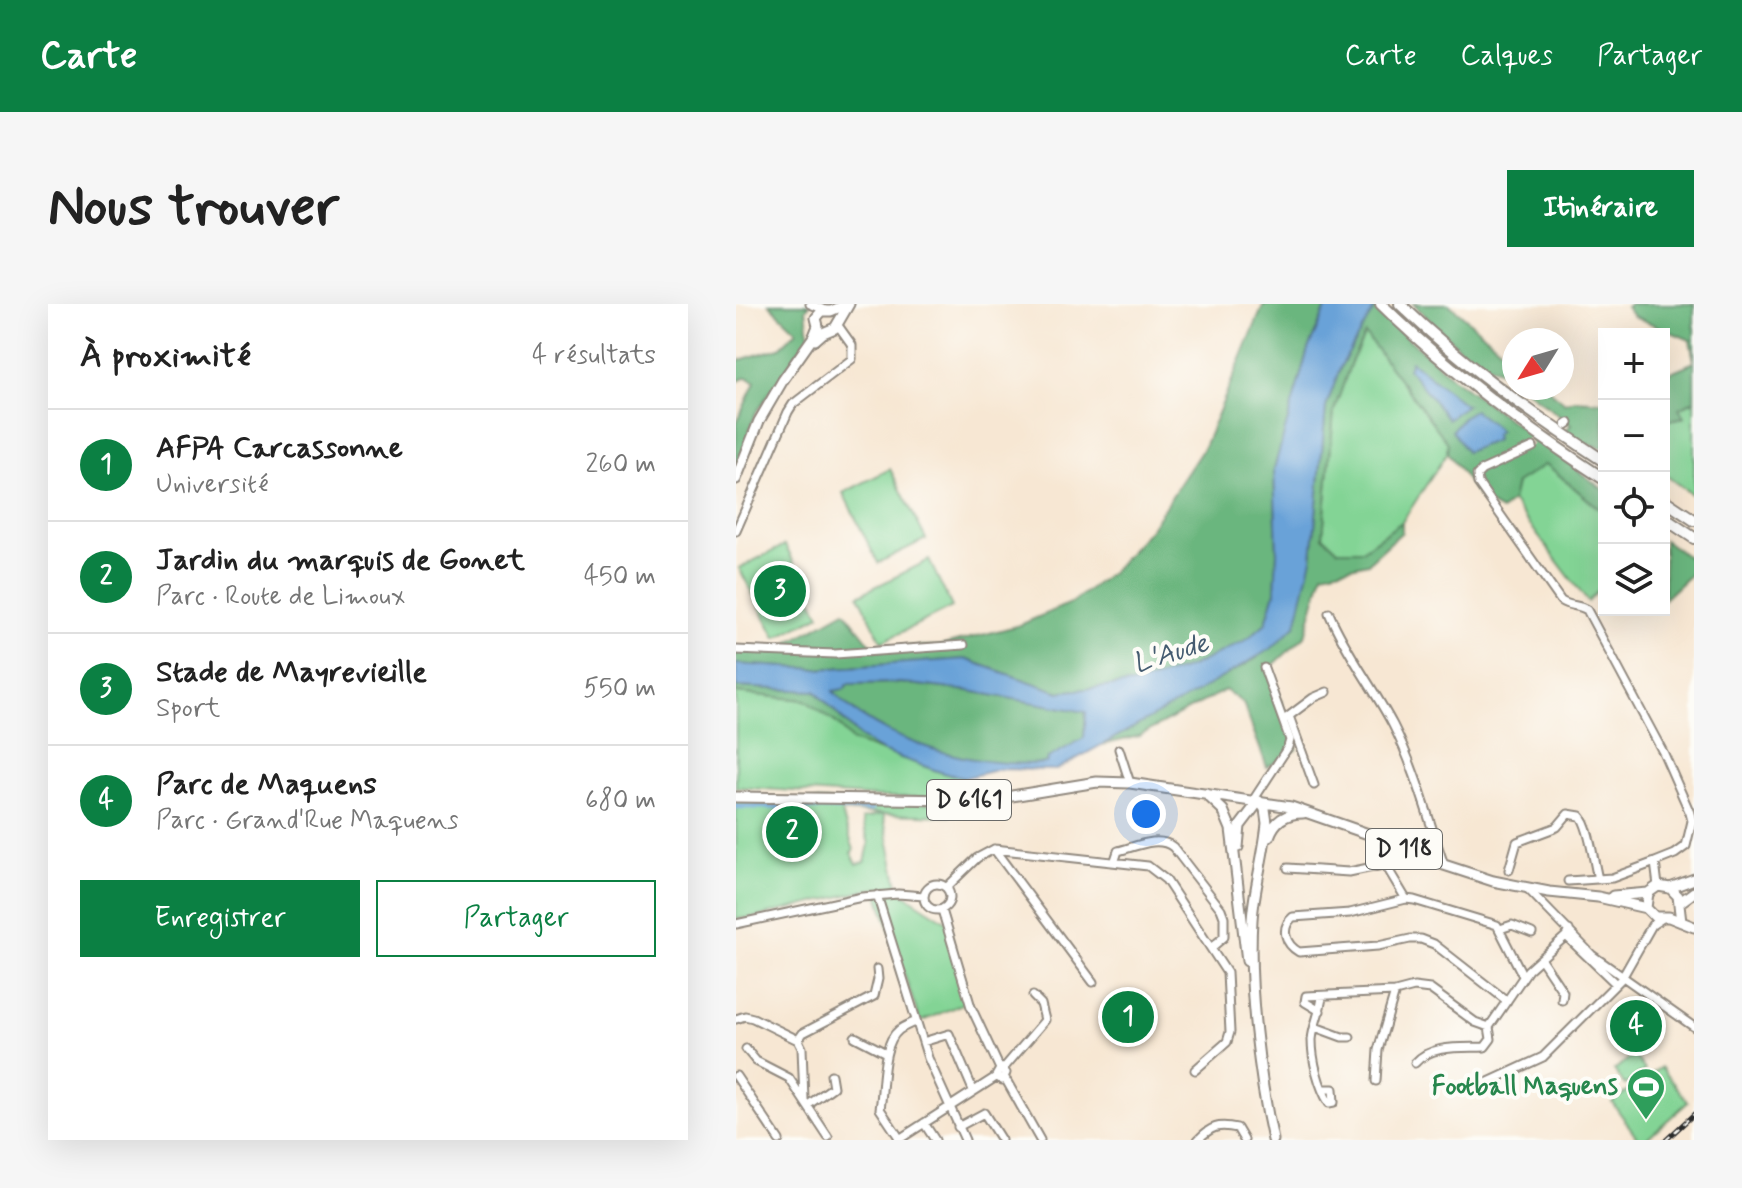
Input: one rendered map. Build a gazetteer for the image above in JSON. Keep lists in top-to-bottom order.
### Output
{
  "streets": {
    "main road": ["D 6161", "D 118"]
  },
  "crossings": [
    ["D 6161", "D 118"]
  ],
  "water": ["L'Aude"],
  "places": {
    "sports": ["Football Maquens"]
  },
  "north": "bottom left",
  "page": {
    "header": "Carte",
    "nav": ["Carte", "Calques", "Partager"],
    "buttons": [
      "Itinéraire",
      ["Enregistrer", "Partager"]
    ],
    "title": "Nous trouver",
    "heading": ["À proximité", "4 résultats"],
    "map_buttons": ["+", "−"],
    "list": [
      {
        "mark": "1",
        "name": "AFPA Carcassonne",
        "note": "Université",
        "value": "260 m"
      },
      {
        "mark": "2",
        "name": "Jardin du marquis de Gonet",
        "note": "Parc · Route de Limoux",
        "value": "450 m"
      },
      {
        "mark": "3",
        "name": "Stade de Mayrevieille",
        "note": "Sport",
        "value": "550 m"
      },
      {
        "mark": "4",
        "name": "Parc de Maquens",
        "note": "Parc · Grand'Rue Maquens",
        "value": "680 m"
      }
    ],
    "pins": [
      "3",
      "2",
      "1",
      "4"
    ]
  }
}
